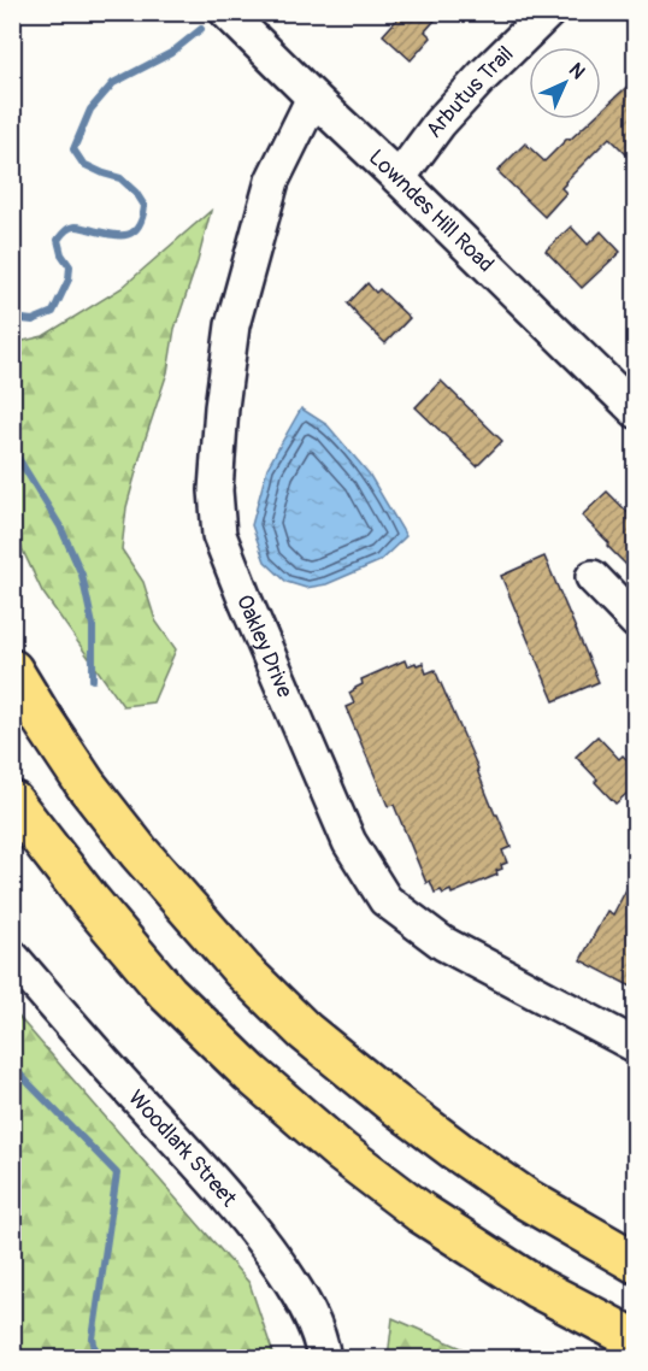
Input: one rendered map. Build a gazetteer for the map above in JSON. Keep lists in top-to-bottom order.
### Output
{
  "streets": {
    "street": [
      "Arbutus Trail",
      "Lowndes Hill Road",
      "Oakley Drive",
      "Woodlark Street"
    ]
  },
  "crossings": [
    ["Arbutus Trail", "Lowndes Hill Road"],
    ["Lowndes Hill Road", "Oakley Drive"]
  ],
  "north": "top right"
}
